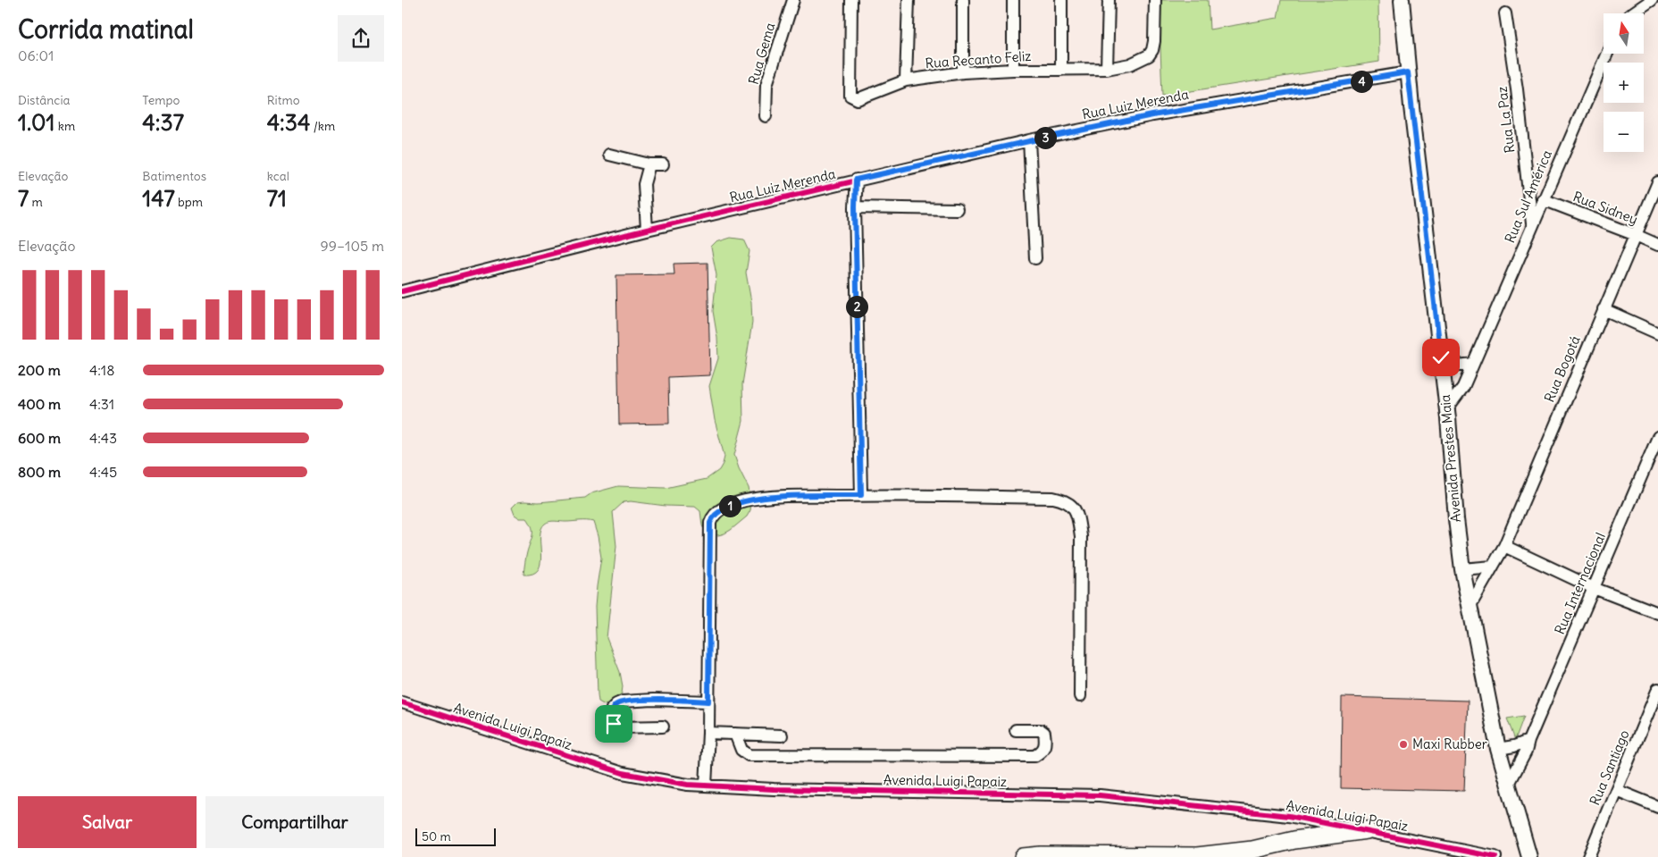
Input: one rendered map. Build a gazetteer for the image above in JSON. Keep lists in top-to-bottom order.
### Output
{
  "streets": {
    "main road": ["Avenida Prestes Maia"],
    "street": [
      "Rua Gema",
      "Rua Recanto Feliz",
      "Rua Luiz Merenda",
      "Rua La Paz",
      "Rua Sul América",
      "Rua Sidney",
      "Rua Bogotá",
      "Rua Internacional",
      "Avenida Luigi Papaiz",
      "Rua Santiago"
    ]
  },
  "crossings": [
    ["Rua Luiz Merenda", "Avenida Prestes Maia"],
    ["Rua La Paz", "Rua Sul América"],
    ["Rua Sul América", "Rua Sidney"],
    ["Rua Sul América", "Avenida Prestes Maia"],
    ["Rua Sidney", "Rua Bogotá"],
    ["Rua Bogotá", "Avenida Prestes Maia"],
    ["Avenida Prestes Maia", "Rua Internacional"]
  ],
  "places": ["Maxi Rubber"],
  "scale_bar": "50 m",
  "north": "top",
  "page": {
    "heading": ["Corrida matinal", "06:01"],
    "map_buttons": ["+", "−"],
    "pins": [
      "4",
      "3",
      "2",
      "1"
    ],
    "stats": [
      ["Distância", "1.01 km"],
      ["Tempo", "4:37"],
      ["Ritmo", "4:34 /km"],
      ["Elevação", "7 m"],
      ["Batimentos", "147 bpm"],
      ["kcal", "71"]
    ],
    "chart": ["Elevação", "99–105 m"],
    "list": [
      {
        "name": "200 m",
        "note": "4:18"
      },
      {
        "name": "400 m",
        "note": "4:31"
      },
      {
        "name": "600 m",
        "note": "4:43"
      },
      {
        "name": "800 m",
        "note": "4:45"
      }
    ],
    "buttons": ["Salvar", "Compartilhar"],
    "scale": "50 m"
  }
}
